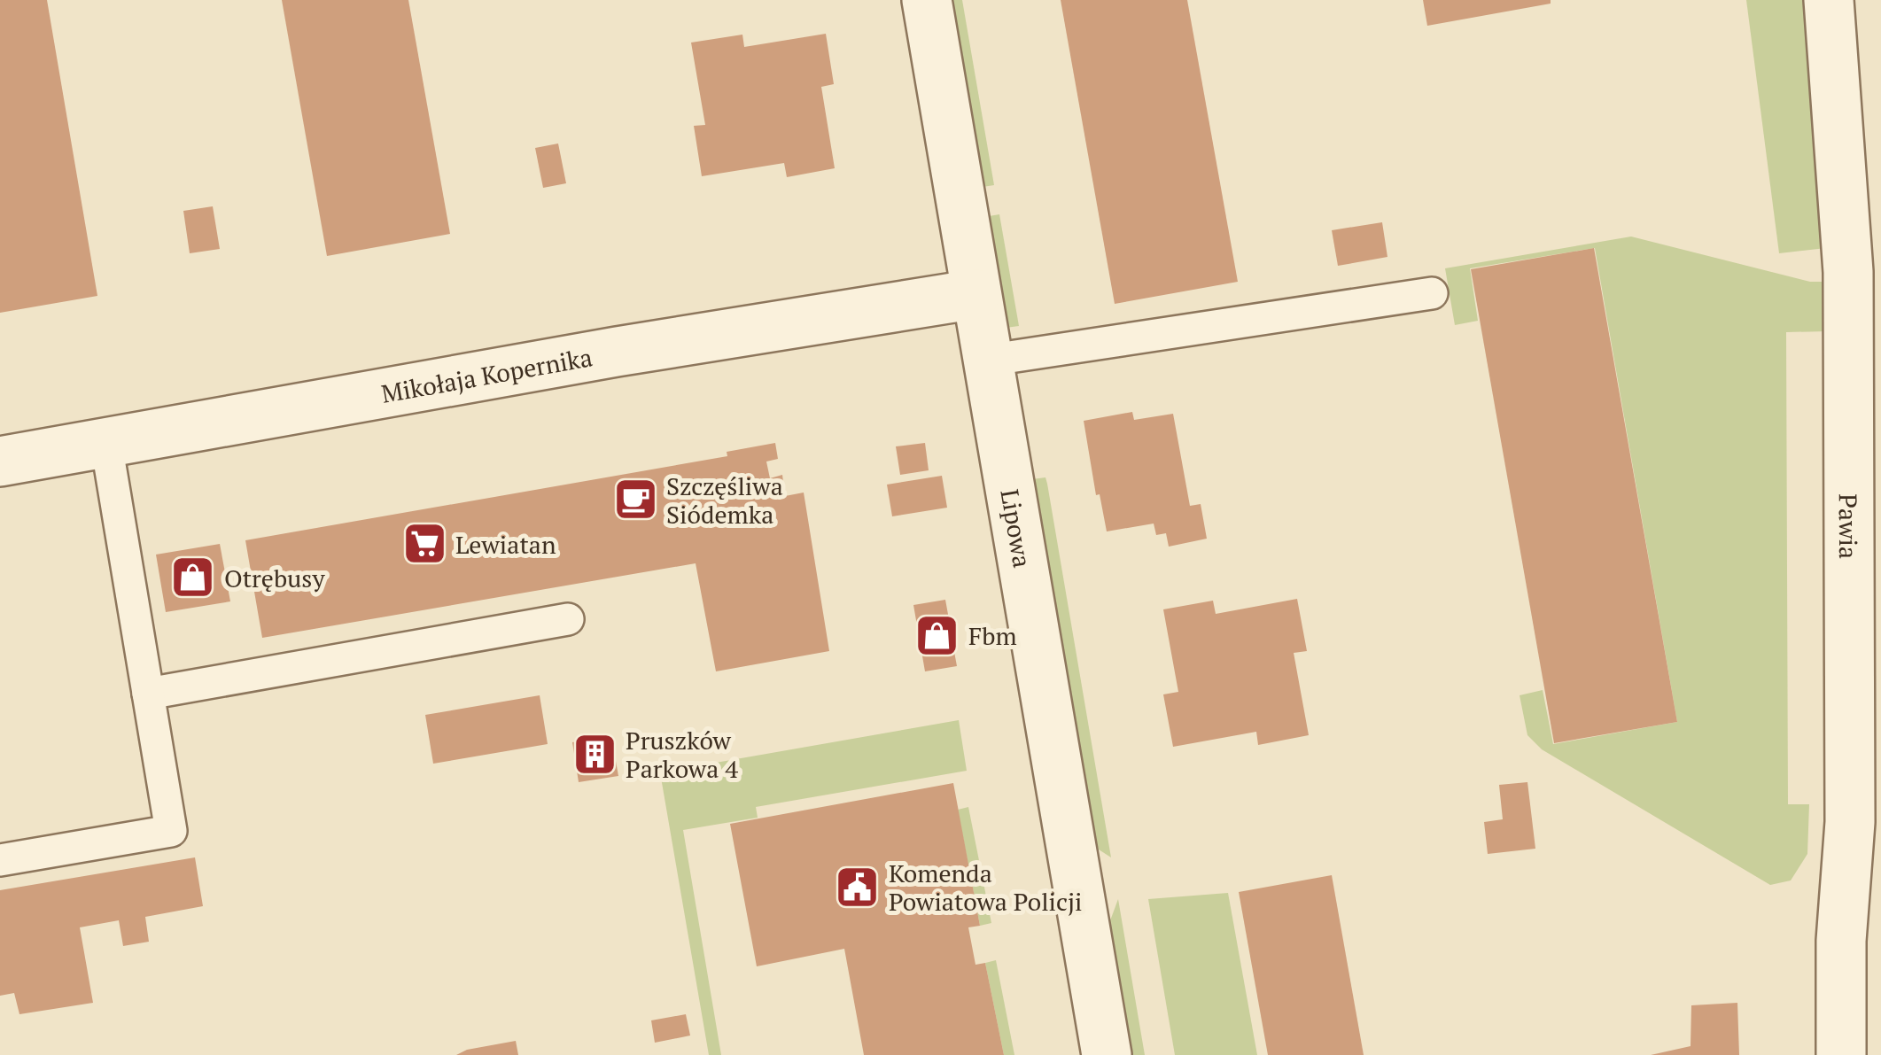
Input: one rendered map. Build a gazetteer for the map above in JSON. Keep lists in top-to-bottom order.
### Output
{
  "streets": {
    "street": ["Mikołaja Kopernika", "Pawia", "Lipowa"]
  },
  "crossings": [
    ["Mikołaja Kopernika", "Lipowa"]
  ],
  "places": {
    "cafe": ["Szczęśliwa Siódemka"],
    "supermarket": ["Lewiatan"],
    "shop": ["Otrębusy", "Fbm"],
    "building": ["Pruszków Parkowa 4"],
    "public building": ["Komenda Powiatowa Policji"]
  }
}
